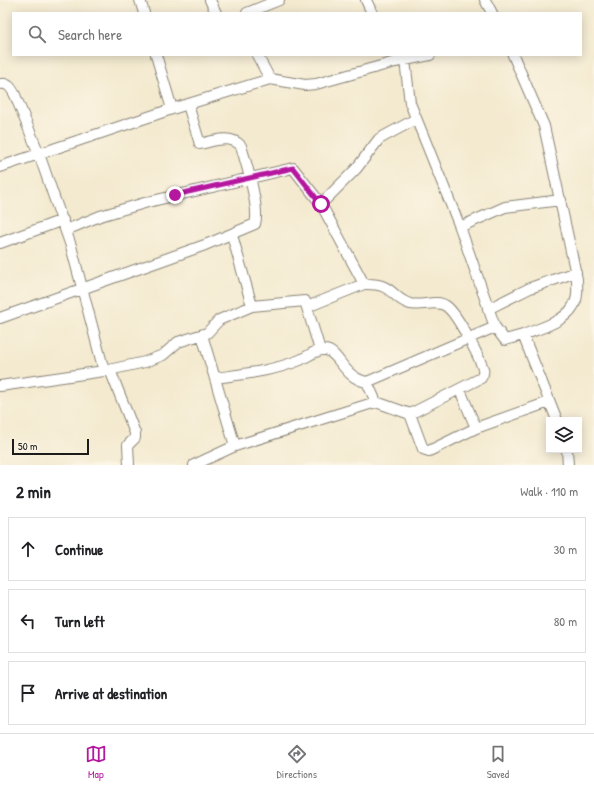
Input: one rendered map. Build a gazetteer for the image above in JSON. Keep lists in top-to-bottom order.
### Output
{
  "scale_bar": "50 m",
  "page": {
    "search": "Search here",
    "scale": "50 m",
    "heading": ["2 min", "Walk · 110 m"],
    "list": [
      ["Continue", "30 m"],
      ["Turn left", "80 m"],
      "Arrive at destination"
    ],
    "nav": ["Map", "Directions", "Saved"]
  }
}
